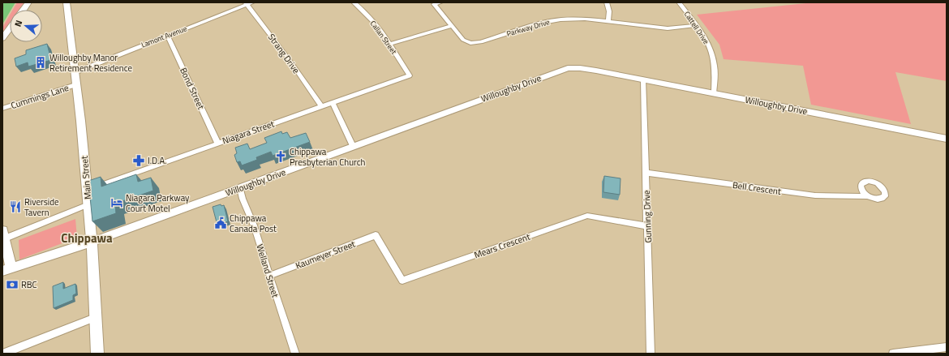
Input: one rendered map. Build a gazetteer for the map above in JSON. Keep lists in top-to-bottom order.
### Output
{
  "streets": {
    "street": [
      "Parkway Drive",
      "Cattell Drive",
      "Lamont Avenue",
      "Callan Street",
      "Strang Drive",
      "Bond Street",
      "Willoughby Drive",
      "Cummings Lane",
      "Niagara Street",
      "Main Street",
      "Bell Crescent",
      "Gunning Drive",
      "Mears Crescent",
      "Kaumeyer Street",
      "Welland Street"
    ]
  },
  "crossings": [
    ["Parkway Drive", "Cattell Drive"],
    ["Cattell Drive", "Willoughby Drive"],
    ["Lamont Avenue", "Strang Drive"],
    ["Lamont Avenue", "Bond Street"],
    ["Lamont Avenue", "Main Street"],
    ["Callan Street", "Niagara Street"],
    ["Strang Drive", "Niagara Street"],
    ["Bond Street", "Niagara Street"],
    ["Willoughby Drive", "Main Street"],
    ["Willoughby Drive", "Gunning Drive"],
    ["Willoughby Drive", "Welland Street"],
    ["Cummings Lane", "Main Street"],
    ["Niagara Street", "Main Street"],
    ["Bell Crescent", "Gunning Drive"],
    ["Gunning Drive", "Mears Crescent"],
    ["Mears Crescent", "Kaumeyer Street"],
    ["Kaumeyer Street", "Welland Street"]
  ],
  "districts": ["Chippawa"],
  "places": {
    "building": ["Willoughby Manor Retirement Residence"],
    "church": ["Chippawa Presbyterian Church"],
    "pharmacy": ["I.D.A."],
    "hotel": ["Niagara Parkway Court Motel"],
    "restaurant": ["Riverside Tavern"],
    "public building": ["Chippawa Canada Post"],
    "bank": ["RBC"]
  },
  "north": "left"
}
